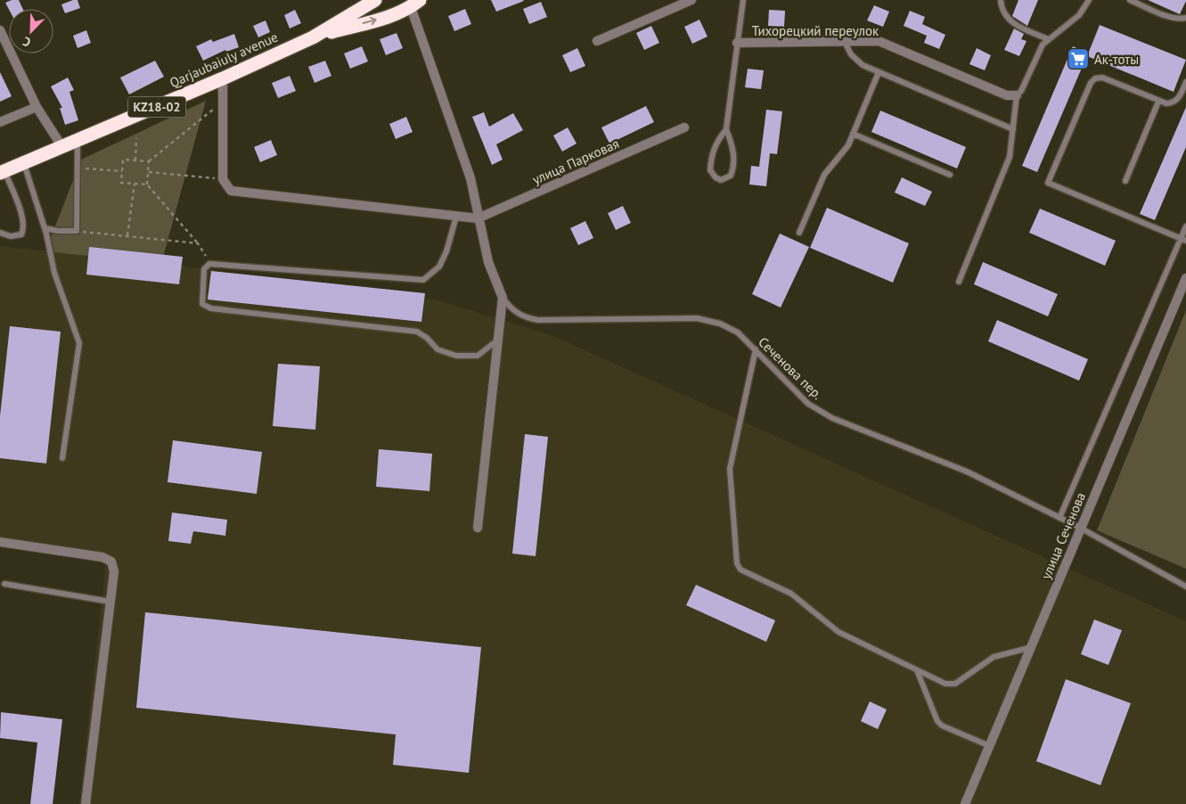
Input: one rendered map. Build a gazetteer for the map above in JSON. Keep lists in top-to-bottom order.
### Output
{
  "streets": {
    "highway": ["Qarjaubaiuly avenue", "KZ18-02"],
    "street": ["Тихорецкий переулок", "улица Парковая", "улица Сеченова"],
    "lane": ["Сеченова пер."]
  },
  "crossings": [
    ["Сеченова пер.", "улица Сеченова"]
  ],
  "places": {
    "supermarket": ["Ак-тоты"]
  },
  "north": "bottom left"
}
